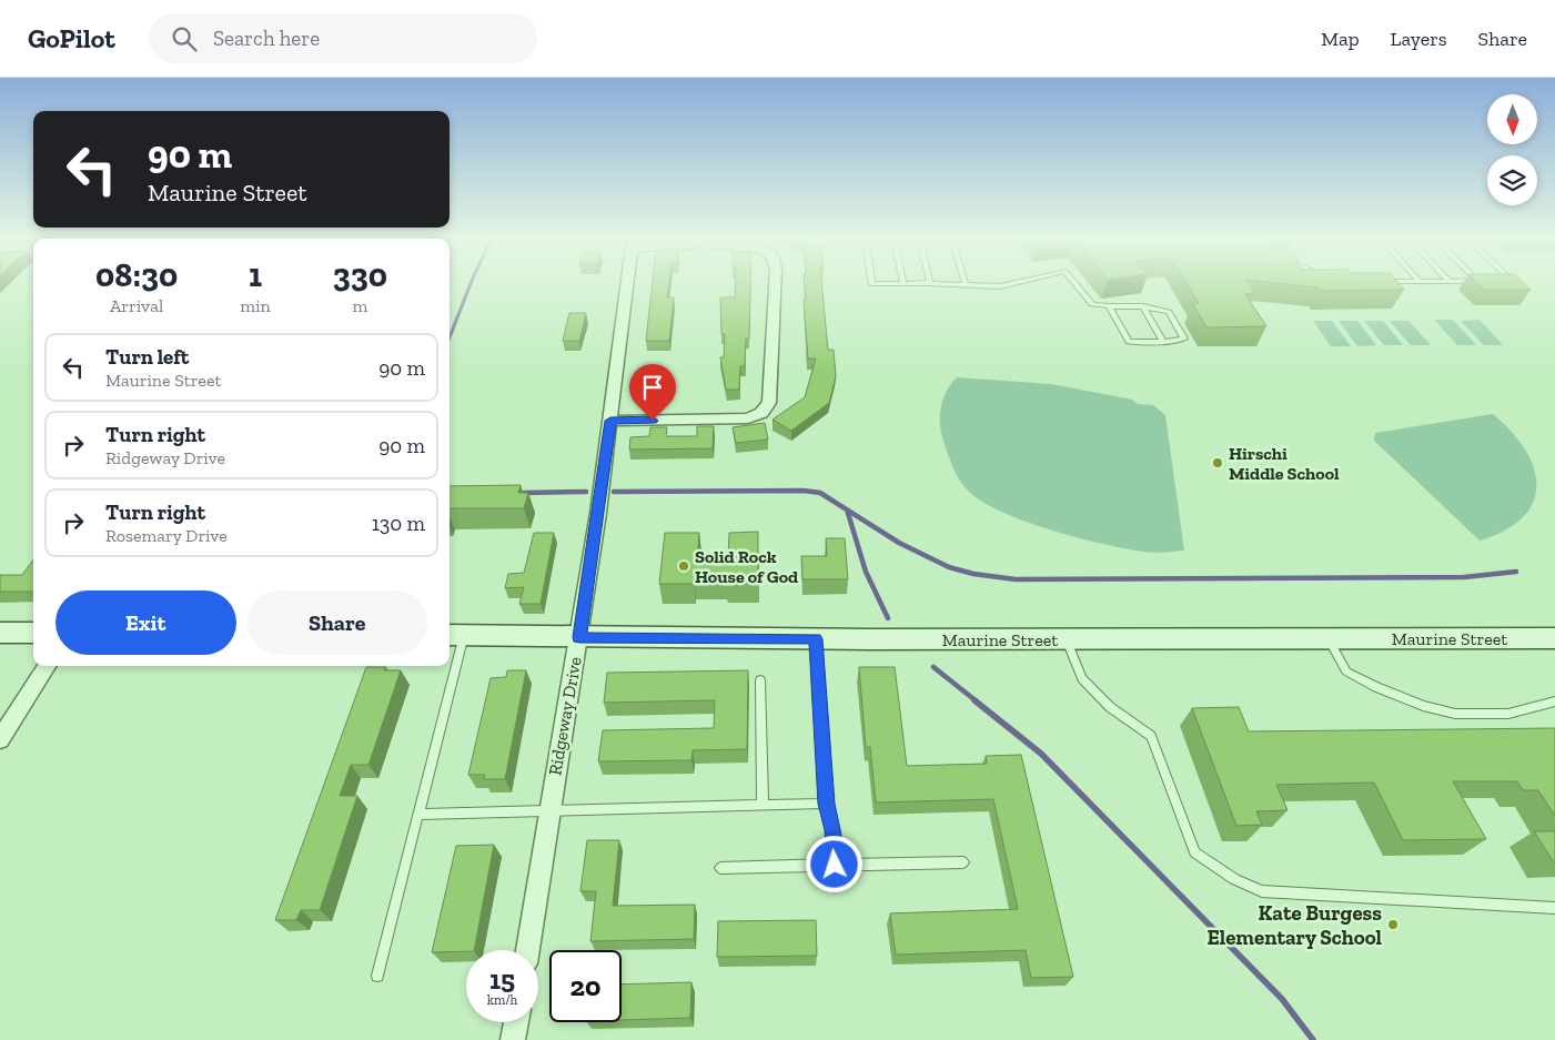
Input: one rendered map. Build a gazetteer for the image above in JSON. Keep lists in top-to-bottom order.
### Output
{
  "streets": {
    "street": ["Maurine Street", "Ridgeway Drive"]
  },
  "crossings": [
    ["Maurine Street", "Ridgeway Drive"]
  ],
  "places": ["Hirschi Middle School", "Solid Rock House of God", "Kate Burgess Elementary School"],
  "north": "bottom",
  "page": {
    "header": "GoPilot",
    "search": "Search here",
    "nav": ["Map", "Layers", "Share"],
    "turn": ["90 m", "Maurine Street"],
    "eta": [
      "08:30",
      "Arrival",
      "1",
      "min",
      "330",
      "m"
    ],
    "list": [
      {
        "name": "Turn left",
        "note": "Maurine Street",
        "value": "90 m"
      },
      {
        "name": "Turn right",
        "note": "Ridgeway Drive",
        "value": "90 m"
      },
      {
        "name": "Turn right",
        "note": "Rosemary Drive",
        "value": "130 m"
      }
    ],
    "buttons": ["Exit", "Share"],
    "speed": "15 km/h",
    "limit": "20"
  }
}
